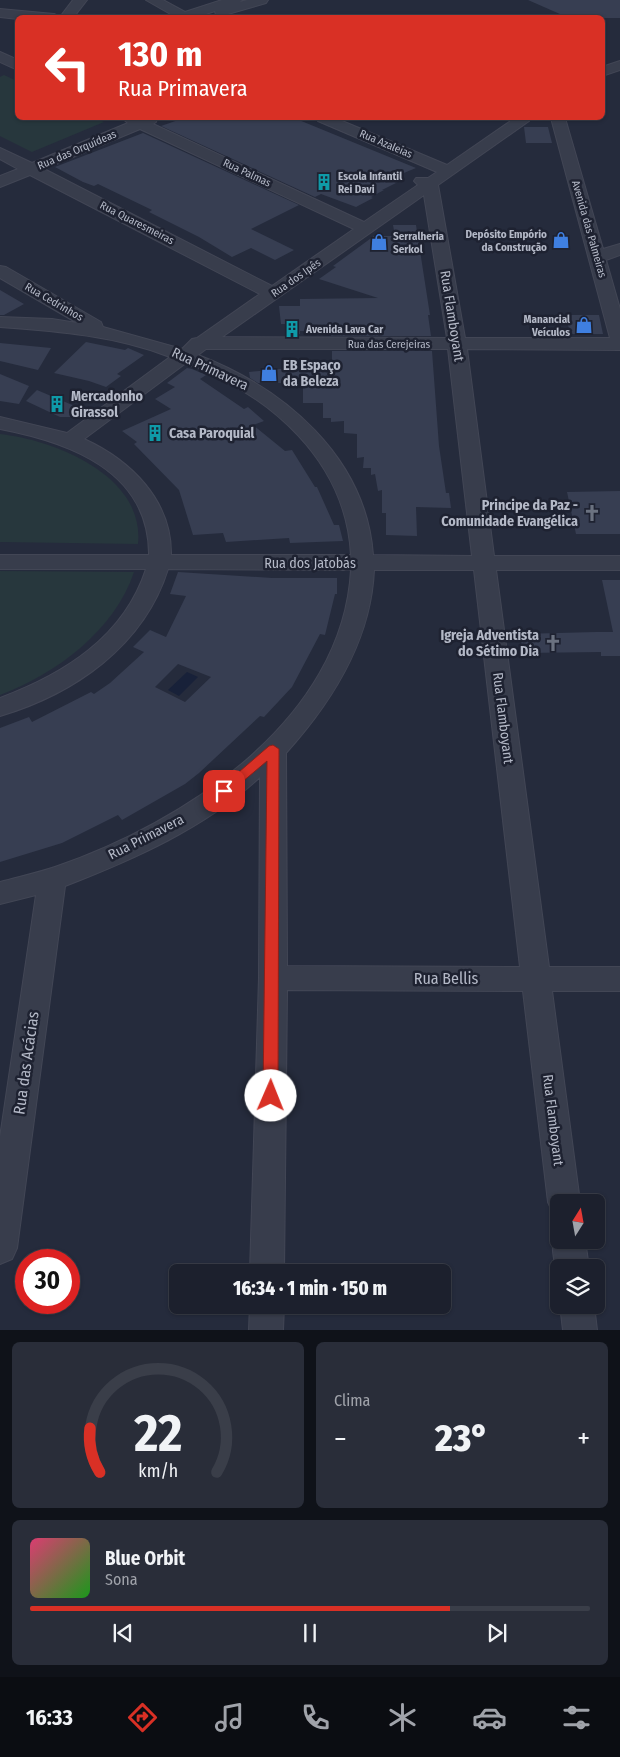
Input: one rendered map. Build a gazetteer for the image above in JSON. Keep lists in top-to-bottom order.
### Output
{
  "streets": {
    "street": [
      "Rua Azaleias",
      "Rua das Orquídeas",
      "Rua Palmas",
      "Rua Quaresmeiras",
      "Avenida das Palmeiras",
      "Rua dos Ipês",
      "Rua Cedrinhos",
      "Rua Flamboyant",
      "Rua das Cerejeiras",
      "Rua Primavera",
      "Rua dos Jatobás",
      "Rua Bellis",
      "Rua das Acácias"
    ]
  },
  "crossings": [
    ["Rua Azaleias", "Rua dos Ipês"],
    ["Rua Azaleias", "Rua Flamboyant"],
    ["Rua das Orquídeas", "Rua Quaresmeiras"],
    ["Rua Palmas", "Rua dos Ipês"],
    ["Rua Quaresmeiras", "Rua dos Ipês"],
    ["Avenida das Palmeiras", "Rua das Cerejeiras"],
    ["Rua dos Ipês", "Rua Flamboyant"],
    ["Rua dos Ipês", "Rua das Cerejeiras"],
    ["Rua dos Ipês", "Rua Primavera"],
    ["Rua Cedrinhos", "Rua Primavera"],
    ["Rua Flamboyant", "Rua das Cerejeiras"],
    ["Rua Flamboyant", "Rua dos Jatobás"],
    ["Rua Flamboyant", "Rua Bellis"],
    ["Rua das Cerejeiras", "Rua Primavera"],
    ["Rua Primavera", "Rua dos Jatobás"],
    ["Rua Primavera", "Rua das Acácias"]
  ],
  "places": {
    "building": [
      "Escola Infantil Rei Davi",
      "Avenida Lava Car",
      "Mercadonho Girassol",
      "Casa Paroquial"
    ],
    "shop": [
      "Depósito Empório da Construção",
      "Serralheria Serkol",
      "Manancial Veículos",
      "EB Espaço da Beleza"
    ],
    "church": ["Principe da Paz - Comunidade Evangélica", "Igreja Adventista do Sétimo Dia"]
  },
  "north": "top",
  "page": {
    "turn": ["130 m", "Rua Primavera"],
    "limit": "30",
    "trip": "16:34 · 1 min · 150 m",
    "tile": "Clima",
    "heat": ["−", "23°", "+"],
    "song": ["Blue Orbit", "Sona"],
    "tabs": "16:33",
    "gauge": ["22", "km/h"]
  }
}
